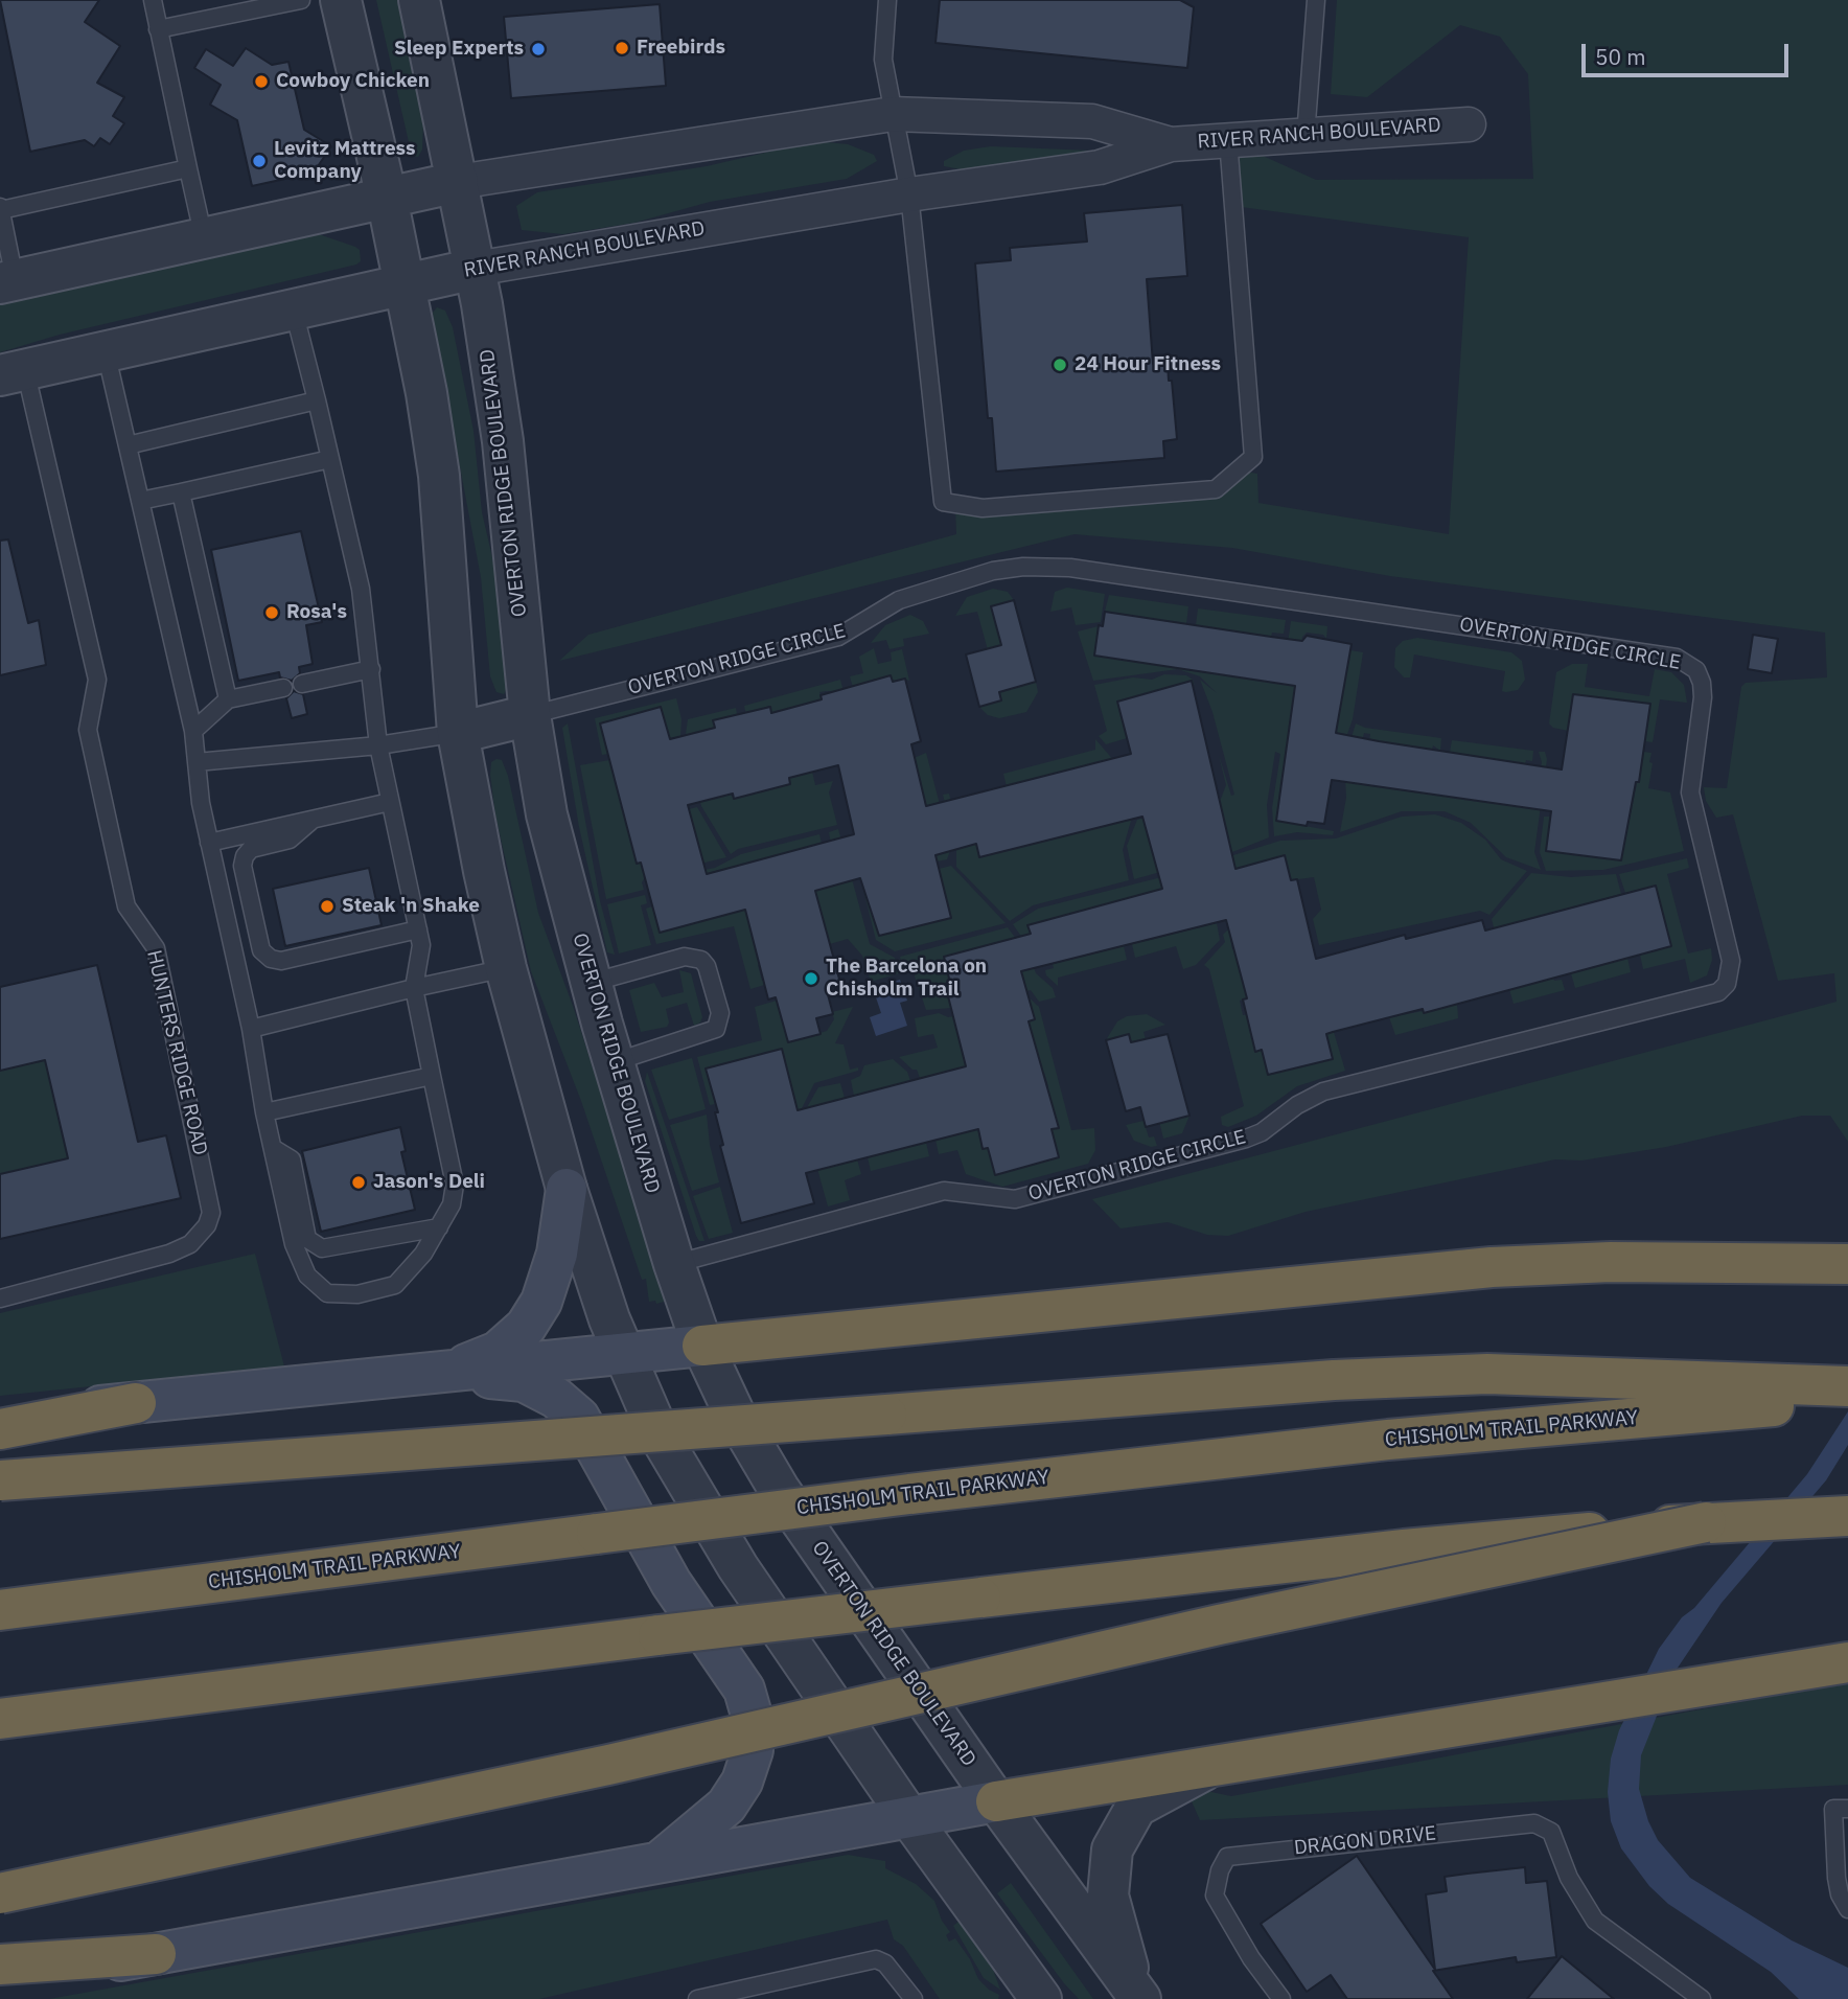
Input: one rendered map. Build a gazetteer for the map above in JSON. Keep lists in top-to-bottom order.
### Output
{
  "streets": {
    "highway": ["CHISHOLM TRAIL PARKWAY"],
    "street": ["RIVER RANCH BOULEVARD", "OVERTON RIDGE BOULEVARD"],
    "lane": ["OVERTON RIDGE CIRCLE", "HUNTERS RIDGE ROAD", "DRAGON DRIVE"]
  },
  "crossings": [
    ["RIVER RANCH BOULEVARD", "OVERTON RIDGE BOULEVARD"],
    ["RIVER RANCH BOULEVARD", "HUNTERS RIDGE ROAD"],
    ["OVERTON RIDGE BOULEVARD", "OVERTON RIDGE CIRCLE"]
  ],
  "places": [
    "Freebirds",
    "Sleep Experts",
    "Cowboy Chicken",
    "Levitz Mattress Company",
    "24 Hour Fitness",
    "Rosa's",
    "Steak 'n Shake",
    "The Barcelona on Chisholm Trail",
    "Jason's Deli"
  ],
  "scale_bar": "50 m"
}
